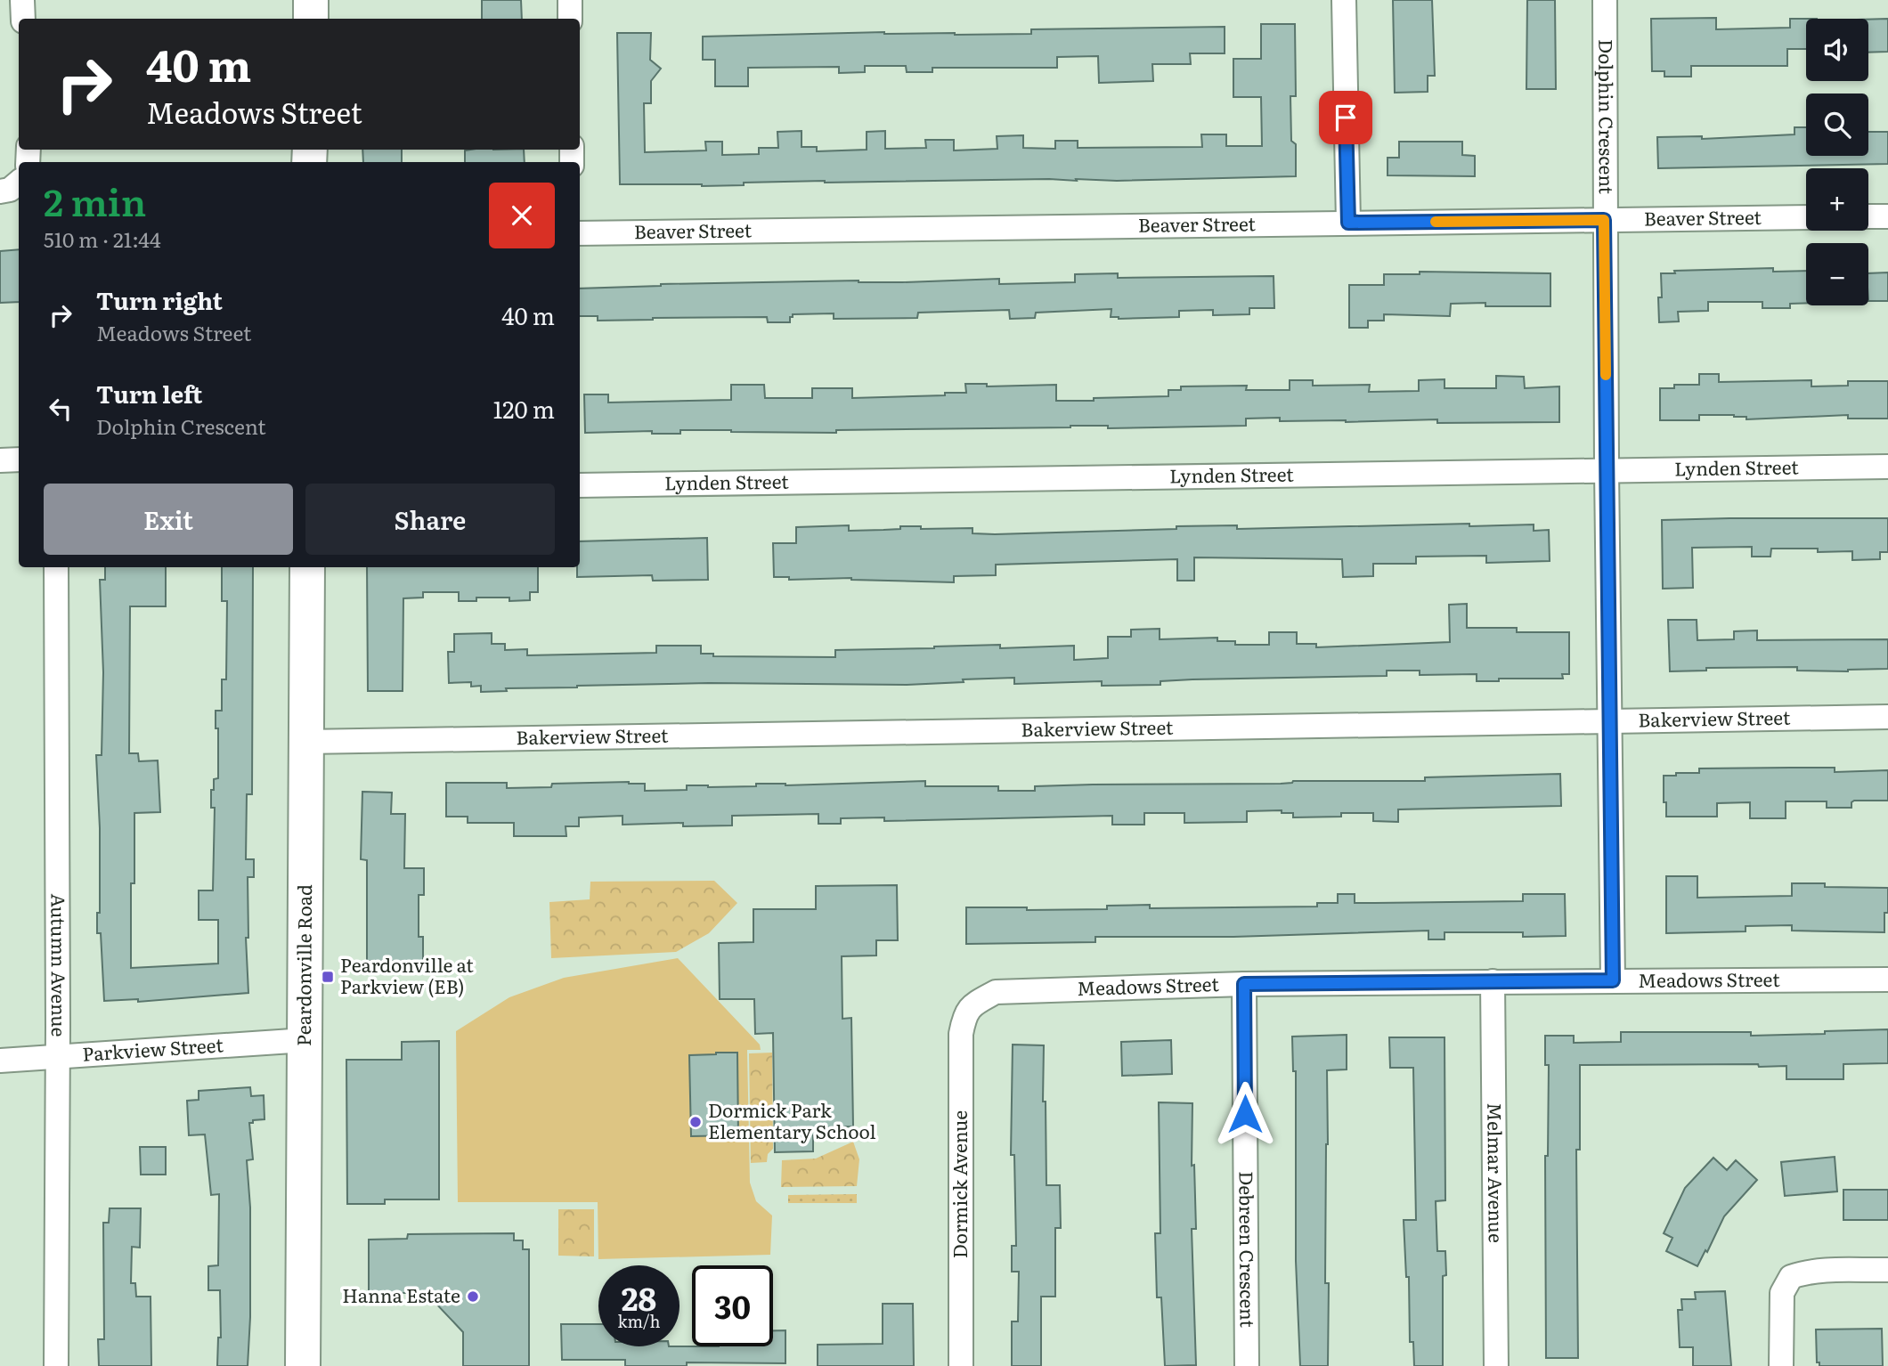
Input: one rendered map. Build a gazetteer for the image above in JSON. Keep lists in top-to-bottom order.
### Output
{
  "streets": {
    "main road": ["Peardonville Road"],
    "street": [
      "Dolphin Crescent",
      "Beaver Street",
      "Lynden Street",
      "Bakerview Street",
      "Autumn Avenue",
      "Meadows Street",
      "Parkview Street",
      "Melmar Avenue",
      "Dormick Avenue",
      "Debreen Crescent"
    ]
  },
  "crossings": [
    ["Dolphin Crescent", "Beaver Street"],
    ["Dolphin Crescent", "Lynden Street"],
    ["Dolphin Crescent", "Bakerview Street"],
    ["Dolphin Crescent", "Meadows Street"],
    ["Bakerview Street", "Peardonville Road"],
    ["Autumn Avenue", "Parkview Street"],
    ["Peardonville Road", "Parkview Street"],
    ["Meadows Street", "Melmar Avenue"],
    ["Meadows Street", "Dormick Avenue"],
    ["Meadows Street", "Debreen Crescent"]
  ],
  "places": {
    "transit": ["Peardonville at Parkview (EB)"],
    "other": ["Dormick Park Elementary School", "Hanna Estate"]
  },
  "page": {
    "map_buttons": ["+", "−"],
    "turn": ["40 m", "Meadows Street"],
    "heading": ["2 min", "510 m · 21:44"],
    "list": [
      {
        "name": "Turn right",
        "note": "Meadows Street",
        "value": "40 m"
      },
      {
        "name": "Turn left",
        "note": "Dolphin Crescent",
        "value": "120 m"
      }
    ],
    "buttons": ["Exit", "Share"],
    "speed": "28 km/h",
    "limit": "30"
  }
}
